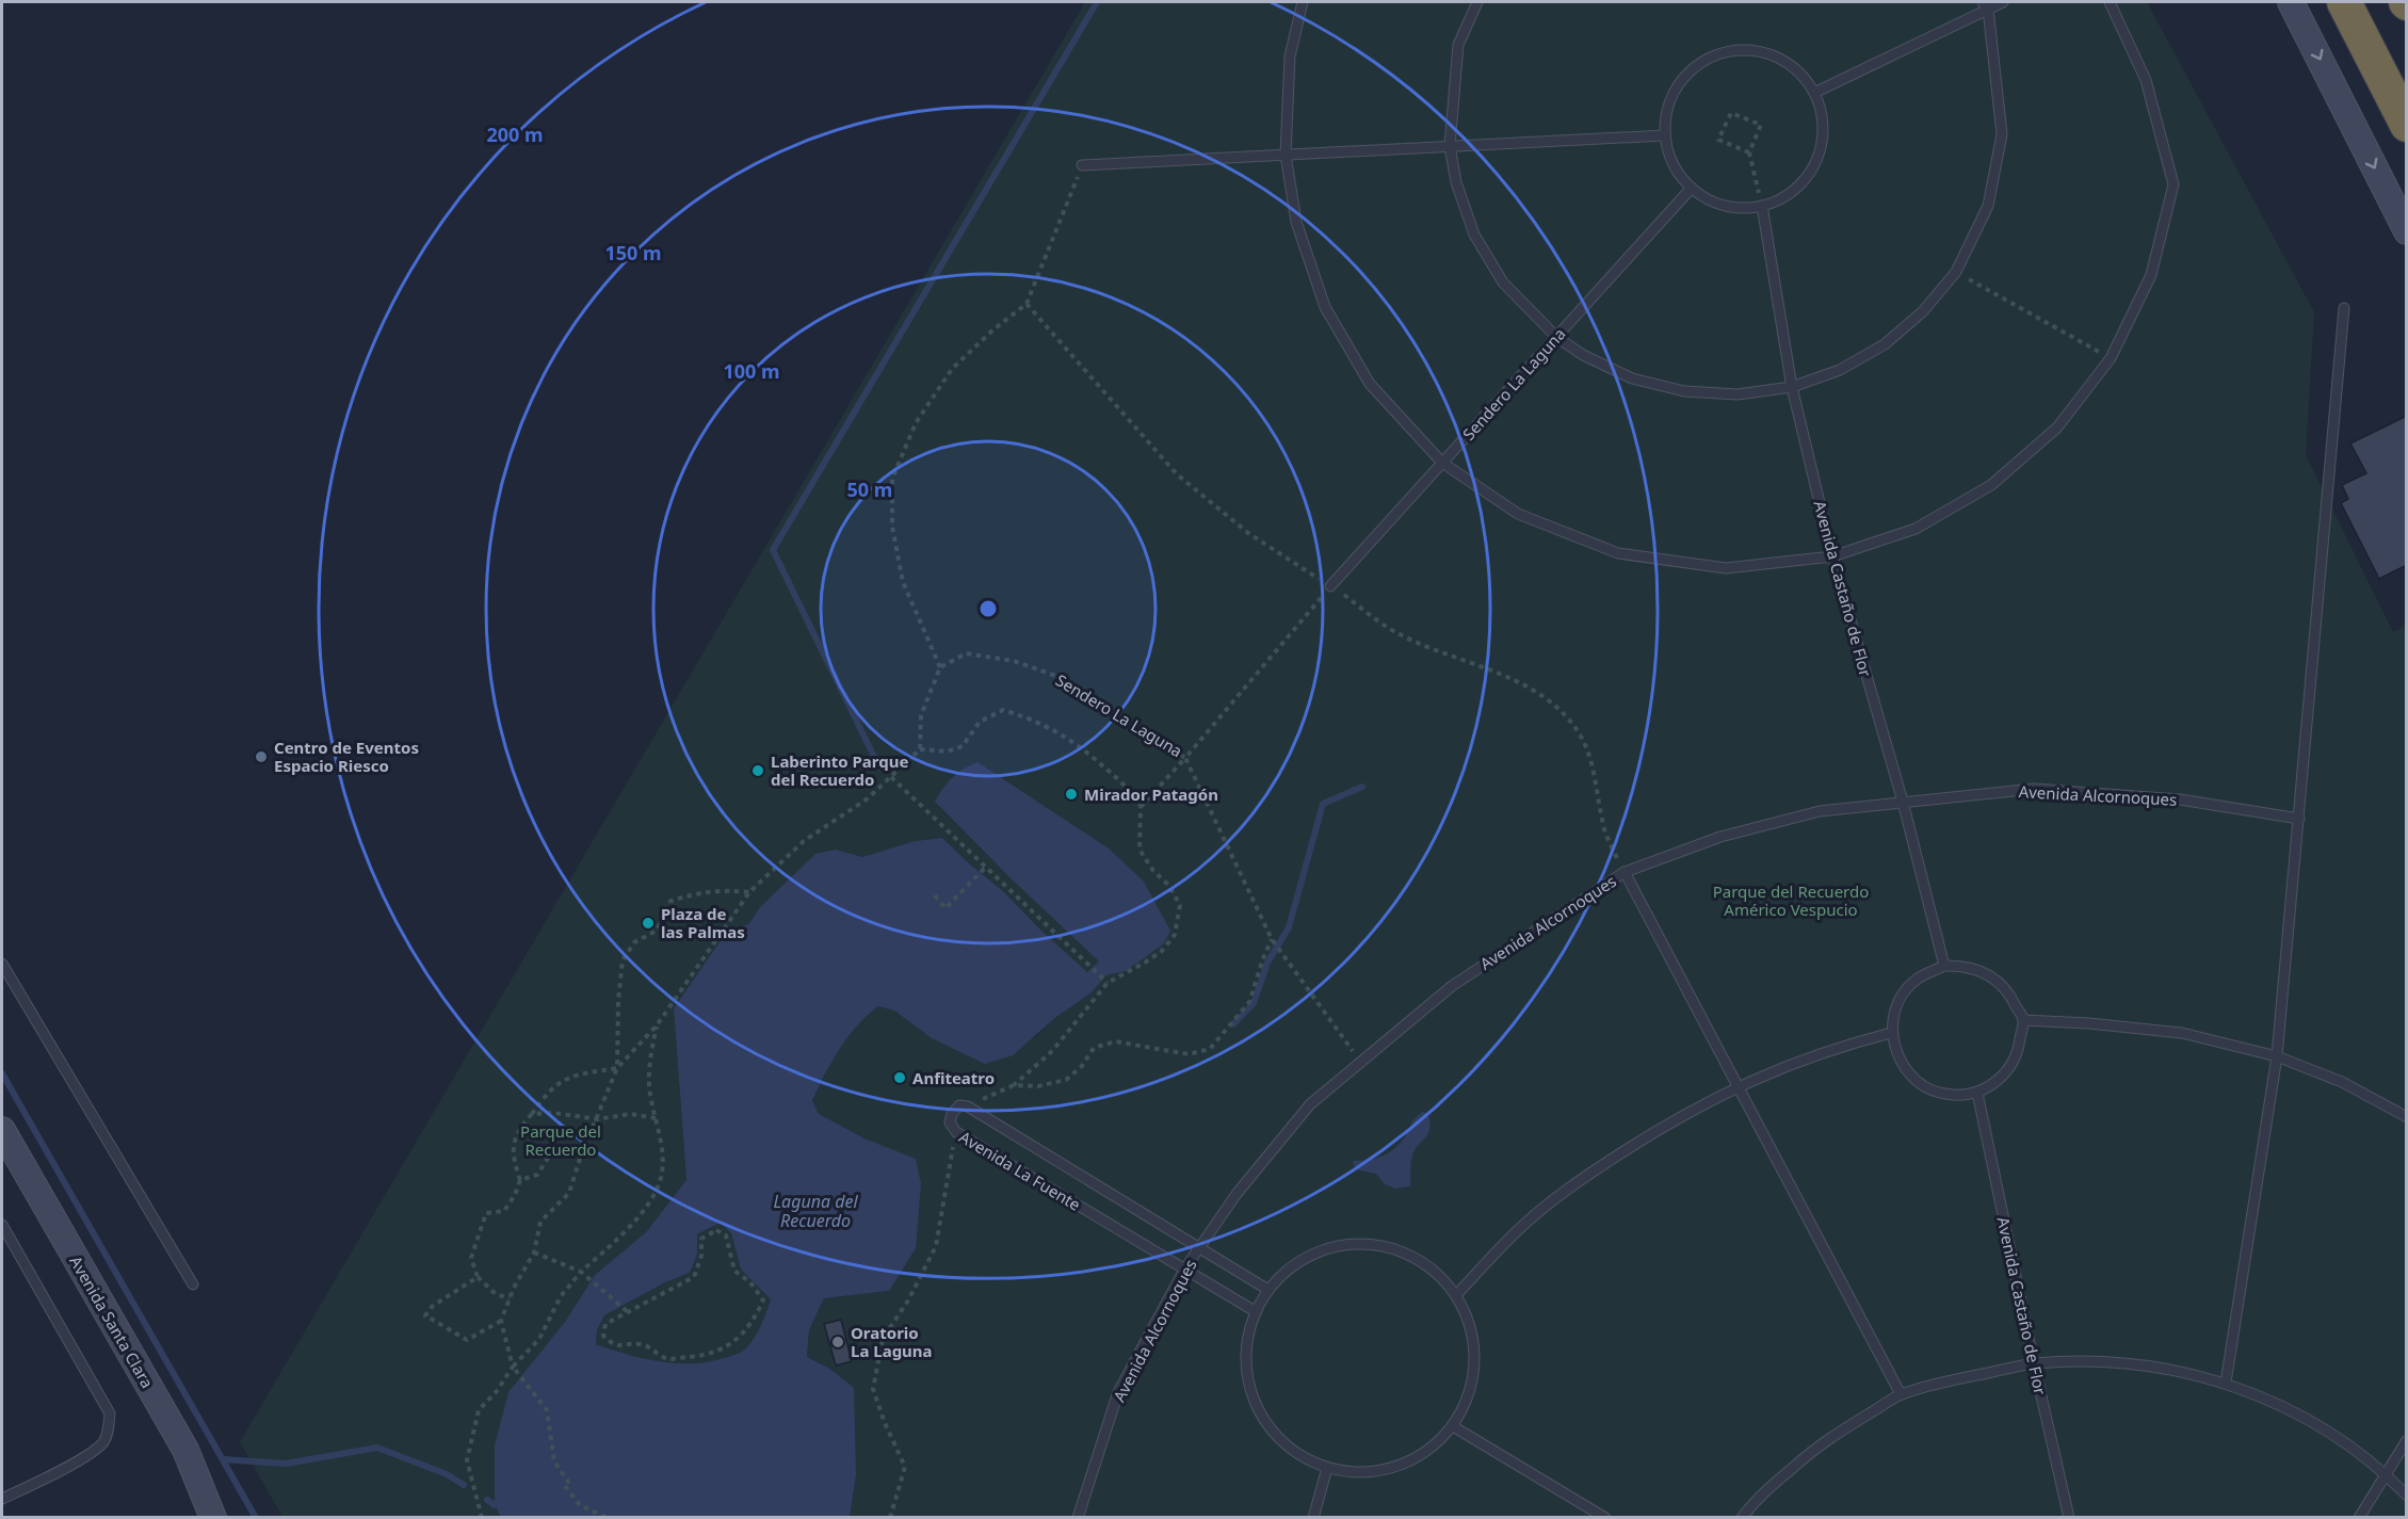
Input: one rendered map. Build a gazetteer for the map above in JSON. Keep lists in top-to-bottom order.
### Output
{
  "streets": {
    "street": ["Avenida Santa Clara"],
    "lane": [
      "Sendero La Laguna",
      "Avenida Castaño de Flor",
      "Avenida Alcornoques",
      "Avenida La Fuente"
    ]
  },
  "crossings": [
    ["Avenida Castaño de Flor", "Avenida Alcornoques"],
    ["Avenida Alcornoques", "Avenida La Fuente"]
  ],
  "water": ["Laguna del Recuerdo"],
  "parks": ["Parque del Recuerdo Américo Vespucio", "Parque del Recuerdo"],
  "places": [
    "Centro de Eventos Espacio Riesco",
    "Laberinto Parque del Recuerdo",
    "Mirador Patagón",
    "Plaza de las Palmas",
    "Anfiteatro",
    "Oratorio La Laguna"
  ],
  "rings": [
    "200 m",
    "150 m",
    "100 m",
    "50 m"
  ]
}
